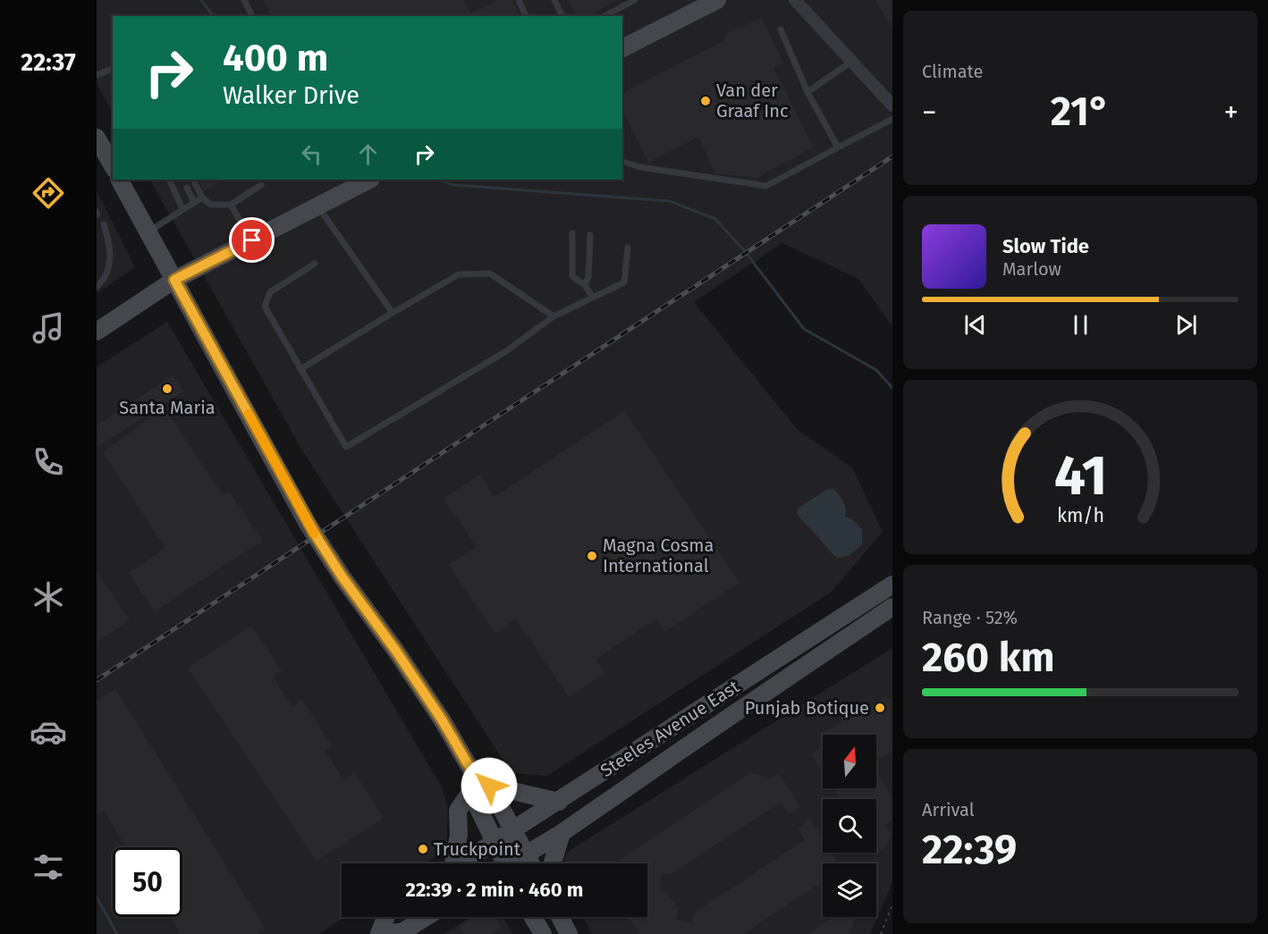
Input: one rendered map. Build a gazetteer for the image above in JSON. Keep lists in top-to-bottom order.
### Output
{
  "streets": {
    "main road": ["Steeles Avenue East"]
  },
  "places": [
    "Van der Graaf Inc",
    "Santa Maria",
    "Magna Cosma International",
    "Punjab Botique",
    "Truckpoint"
  ],
  "north": "top",
  "page": {
    "tabs": "22:37",
    "tile": [
      "Climate",
      ["Range · 52%", "260 km"],
      ["Arrival", "22:39"]
    ],
    "turn": ["400 m", "Walker Drive"],
    "heat": ["−", "21°", "+"],
    "song": ["Slow Tide", "Marlow"],
    "limit": "50",
    "trip": "22:39 · 2 min · 460 m",
    "gauge": ["41", "km/h"]
  }
}
